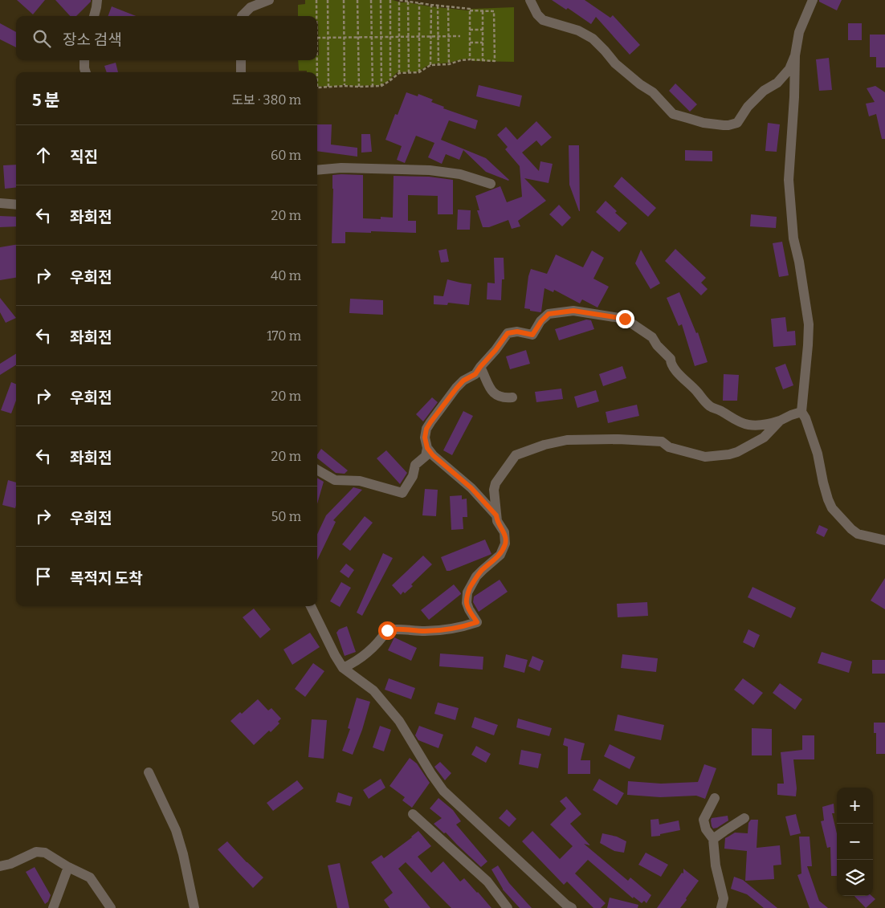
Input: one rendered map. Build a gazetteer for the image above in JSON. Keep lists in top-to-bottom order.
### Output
{
  "page": {
    "search": "장소 검색",
    "heading": ["5 분", "도보 · 380 m"],
    "list": [
      ["직진", "60 m"],
      ["좌회전", "20 m"],
      ["우회전", "40 m"],
      ["좌회전", "170 m"],
      ["우회전", "20 m"],
      ["좌회전", "20 m"],
      ["우회전", "50 m"],
      "목적지 도착"
    ],
    "map_buttons": ["+", "−"]
  }
}
